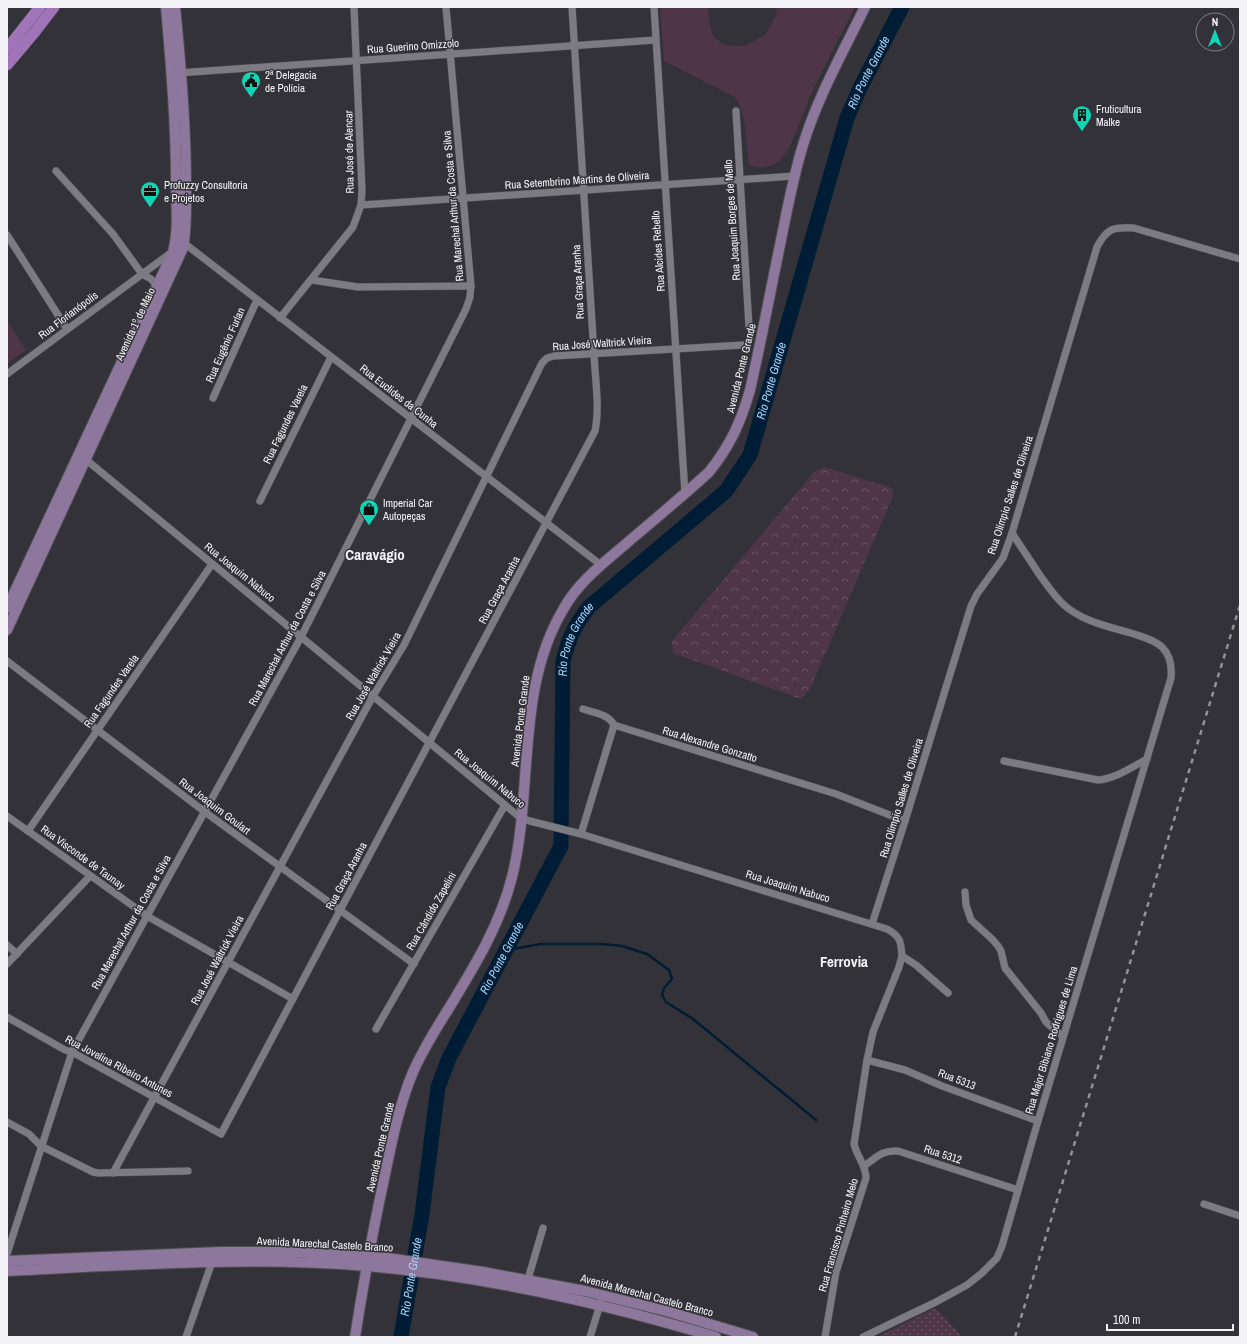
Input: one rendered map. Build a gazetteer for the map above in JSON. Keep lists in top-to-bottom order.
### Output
{
  "streets": {
    "street": [
      "Rua Guerino Omizzolo",
      "Rua José de Alencar",
      "Rua Setembrino Martins de Oliveira",
      "Rua Marechal Arthur da Costa e Silva",
      "Rua Joaquim Borges de Mello",
      "Rua Alcides Rebello",
      "Rua Graça Aranha",
      "Rua Florianópolis",
      "Avenida 1º de Maio",
      "Rua José Waltrick Vieira",
      "Rua Eugênio Furlan",
      "Avenida Ponte Grande",
      "Rua Euclides da Cunha",
      "Rua Fagundes Varela",
      "Rua Olímpio Salles de Oliveira",
      "Rua Joaquim Nabuco",
      "Rua Alexandre Gonzatto",
      "Rua Joaquim Goulart",
      "Rua Visconde de Taunay",
      "Rua Cândido Zapelini",
      "Rua Major Bibiano Rodrigues de Lima",
      "Rua Jovelina Ribeiro Antunes",
      "Rua 5313",
      "Rua 5312",
      "Rua Francisco Pinheiro Melo",
      "Avenida Marechal Castelo Branco"
    ]
  },
  "crossings": [
    ["Rua Guerino Omizzolo", "Rua José de Alencar"],
    ["Rua Guerino Omizzolo", "Rua Marechal Arthur da Costa e Silva"],
    ["Rua Guerino Omizzolo", "Rua Alcides Rebello"],
    ["Rua Guerino Omizzolo", "Rua Graça Aranha"],
    ["Rua Guerino Omizzolo", "Avenida 1º de Maio"],
    ["Rua José de Alencar", "Rua Setembrino Martins de Oliveira"],
    ["Rua José de Alencar", "Rua Euclides da Cunha"],
    ["Rua Setembrino Martins de Oliveira", "Rua Marechal Arthur da Costa e Silva"],
    ["Rua Setembrino Martins de Oliveira", "Rua Joaquim Borges de Mello"],
    ["Rua Setembrino Martins de Oliveira", "Rua Alcides Rebello"],
    ["Rua Setembrino Martins de Oliveira", "Rua Graça Aranha"],
    ["Rua Setembrino Martins de Oliveira", "Avenida Ponte Grande"],
    ["Rua Marechal Arthur da Costa e Silva", "Rua Euclides da Cunha"],
    ["Rua Marechal Arthur da Costa e Silva", "Rua Joaquim Nabuco"],
    ["Rua Marechal Arthur da Costa e Silva", "Rua Joaquim Goulart"],
    ["Rua Marechal Arthur da Costa e Silva", "Rua Visconde de Taunay"],
    ["Rua Marechal Arthur da Costa e Silva", "Rua Jovelina Ribeiro Antunes"],
    ["Rua Alcides Rebello", "Rua José Waltrick Vieira"],
    ["Rua Alcides Rebello", "Avenida Ponte Grande"],
    ["Rua Graça Aranha", "Rua José Waltrick Vieira"],
    ["Rua Graça Aranha", "Rua Euclides da Cunha"],
    ["Rua Graça Aranha", "Rua Joaquim Nabuco"],
    ["Rua Graça Aranha", "Rua Joaquim Goulart"],
    ["Rua Graça Aranha", "Rua Visconde de Taunay"],
    ["Rua Graça Aranha", "Rua Jovelina Ribeiro Antunes"],
    ["Rua Florianópolis", "Avenida 1º de Maio"],
    ["Avenida 1º de Maio", "Rua Euclides da Cunha"],
    ["Avenida 1º de Maio", "Rua Joaquim Nabuco"],
    ["Rua José Waltrick Vieira", "Rua Euclides da Cunha"],
    ["Rua José Waltrick Vieira", "Rua Joaquim Nabuco"],
    ["Rua José Waltrick Vieira", "Rua Joaquim Goulart"],
    ["Rua José Waltrick Vieira", "Rua Visconde de Taunay"],
    ["Rua José Waltrick Vieira", "Rua Jovelina Ribeiro Antunes"],
    ["Rua Eugênio Furlan", "Rua Euclides da Cunha"],
    ["Avenida Ponte Grande", "Rua Euclides da Cunha"],
    ["Avenida Ponte Grande", "Rua Joaquim Nabuco"],
    ["Avenida Ponte Grande", "Avenida Marechal Castelo Branco"],
    ["Rua Euclides da Cunha", "Rua Fagundes Varela"],
    ["Rua Fagundes Varela", "Rua Joaquim Nabuco"],
    ["Rua Fagundes Varela", "Rua Joaquim Goulart"],
    ["Rua Fagundes Varela", "Rua Visconde de Taunay"],
    ["Rua Olímpio Salles de Oliveira", "Rua Joaquim Nabuco"],
    ["Rua Olímpio Salles de Oliveira", "Rua Alexandre Gonzatto"],
    ["Rua Olímpio Salles de Oliveira", "Rua Major Bibiano Rodrigues de Lima"],
    ["Rua Joaquim Nabuco", "Rua Cândido Zapelini"],
    ["Rua Joaquim Nabuco", "Rua Francisco Pinheiro Melo"],
    ["Rua Joaquim Goulart", "Rua Cândido Zapelini"],
    ["Rua Major Bibiano Rodrigues de Lima", "Rua 5313"],
    ["Rua Major Bibiano Rodrigues de Lima", "Rua 5312"],
    ["Rua 5313", "Rua Francisco Pinheiro Melo"],
    ["Rua 5312", "Rua Francisco Pinheiro Melo"]
  ],
  "districts": ["Caravágio", "Ferrovia"],
  "water": ["Rio Ponte Grande"],
  "places": {
    "public building": ["2ª Delegacia de Polícia"],
    "building": ["Fruticultura Malke"],
    "office": ["Profuzzy Consultoria e Projetos"],
    "shop": ["Imperial Car Autopeças"]
  },
  "scale_bar": "100 m",
  "north": "top"
}
